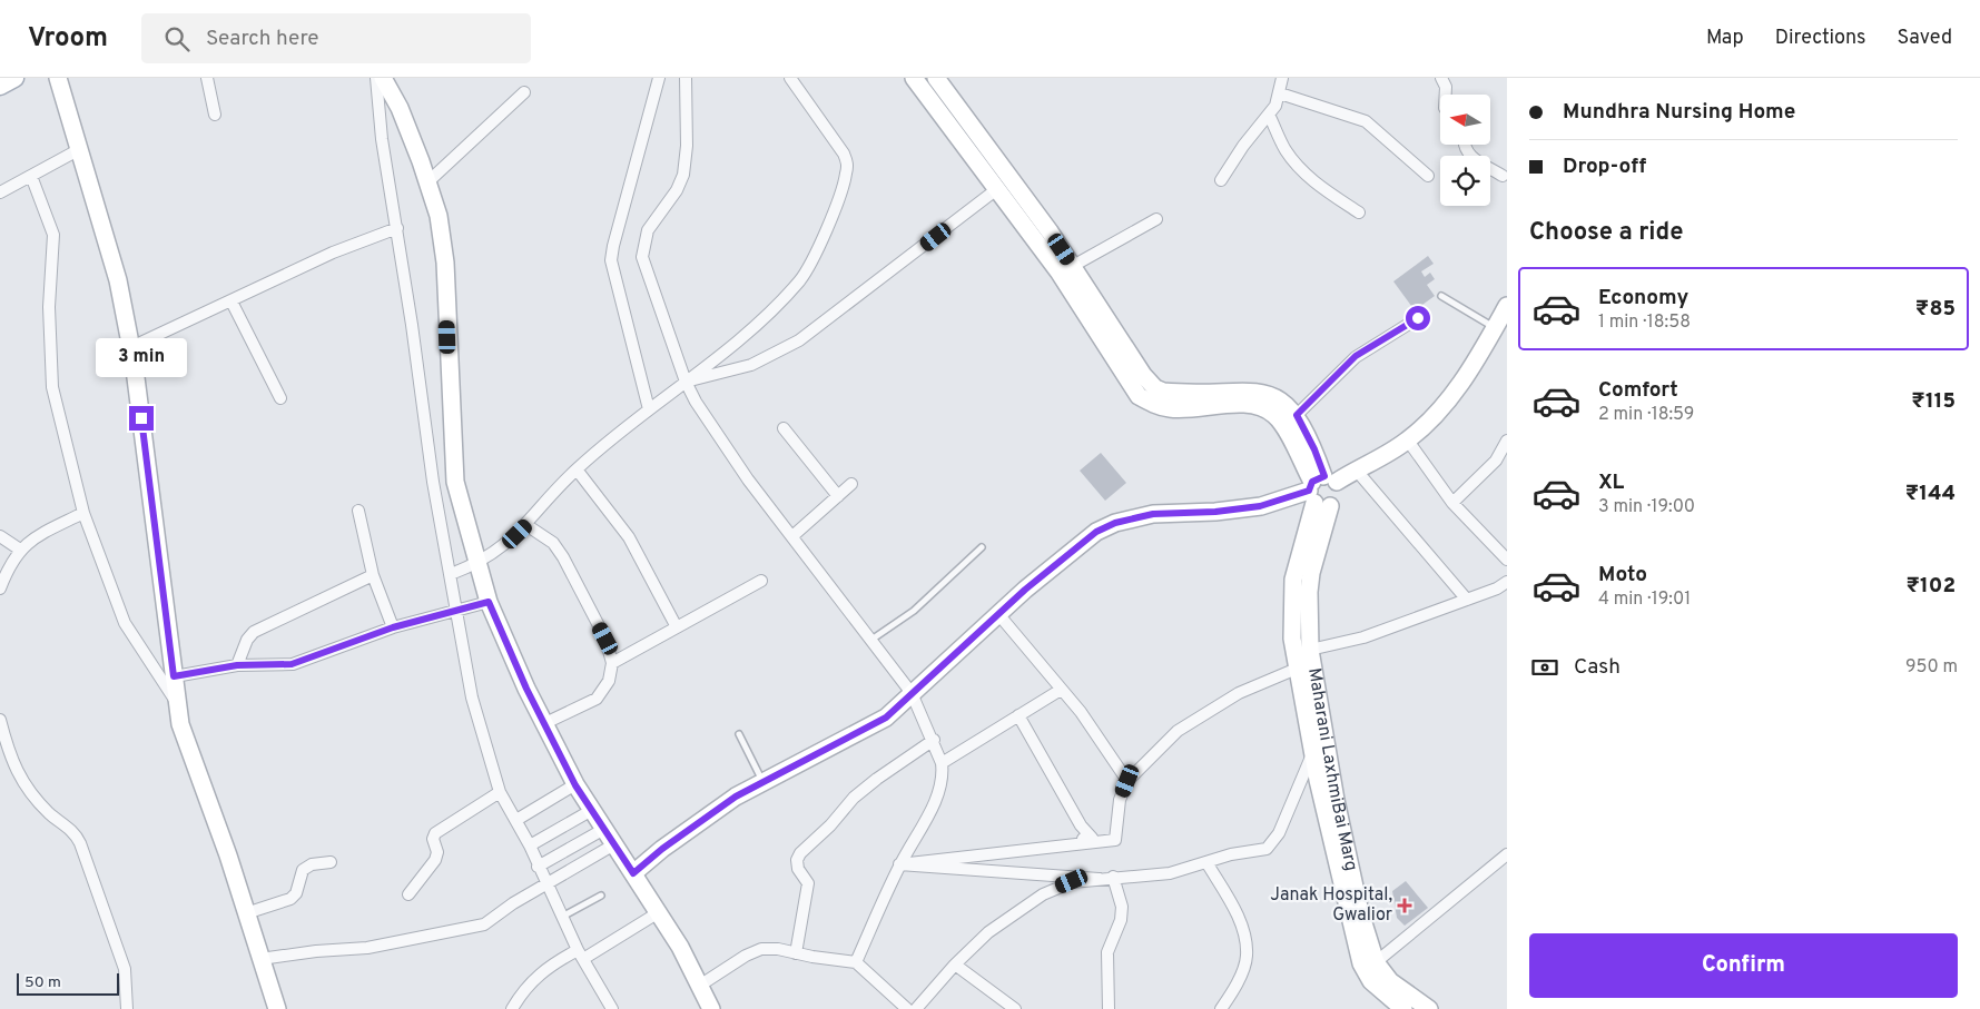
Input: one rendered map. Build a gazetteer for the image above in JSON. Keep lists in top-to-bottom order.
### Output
{
  "streets": {
    "street": ["Maharani LaxhmiBai Marg"]
  },
  "places": {
    "health": ["Janak Hospital, Gwalior"]
  },
  "scale_bar": "50 m",
  "north": "left",
  "page": {
    "header": "Vroom",
    "search": "Search here",
    "nav": ["Map", "Directions", "Saved"],
    "banner": ["Mundhra Nursing Home", "Drop-off"],
    "heading": "Choose a ride",
    "list": [
      {
        "name": "Economy",
        "note": "1 min · 18:58",
        "value": "₹85"
      },
      {
        "name": "Comfort",
        "note": "2 min · 18:59",
        "value": "₹115"
      },
      {
        "name": "XL",
        "note": "3 min · 19:00",
        "value": "₹144"
      },
      {
        "name": "Moto",
        "note": "4 min · 19:01",
        "value": "₹102"
      }
    ],
    "bubble": "3 min",
    "pay": ["Cash", "950 m"],
    "buttons": "Confirm",
    "scale": "50 m"
  }
}
